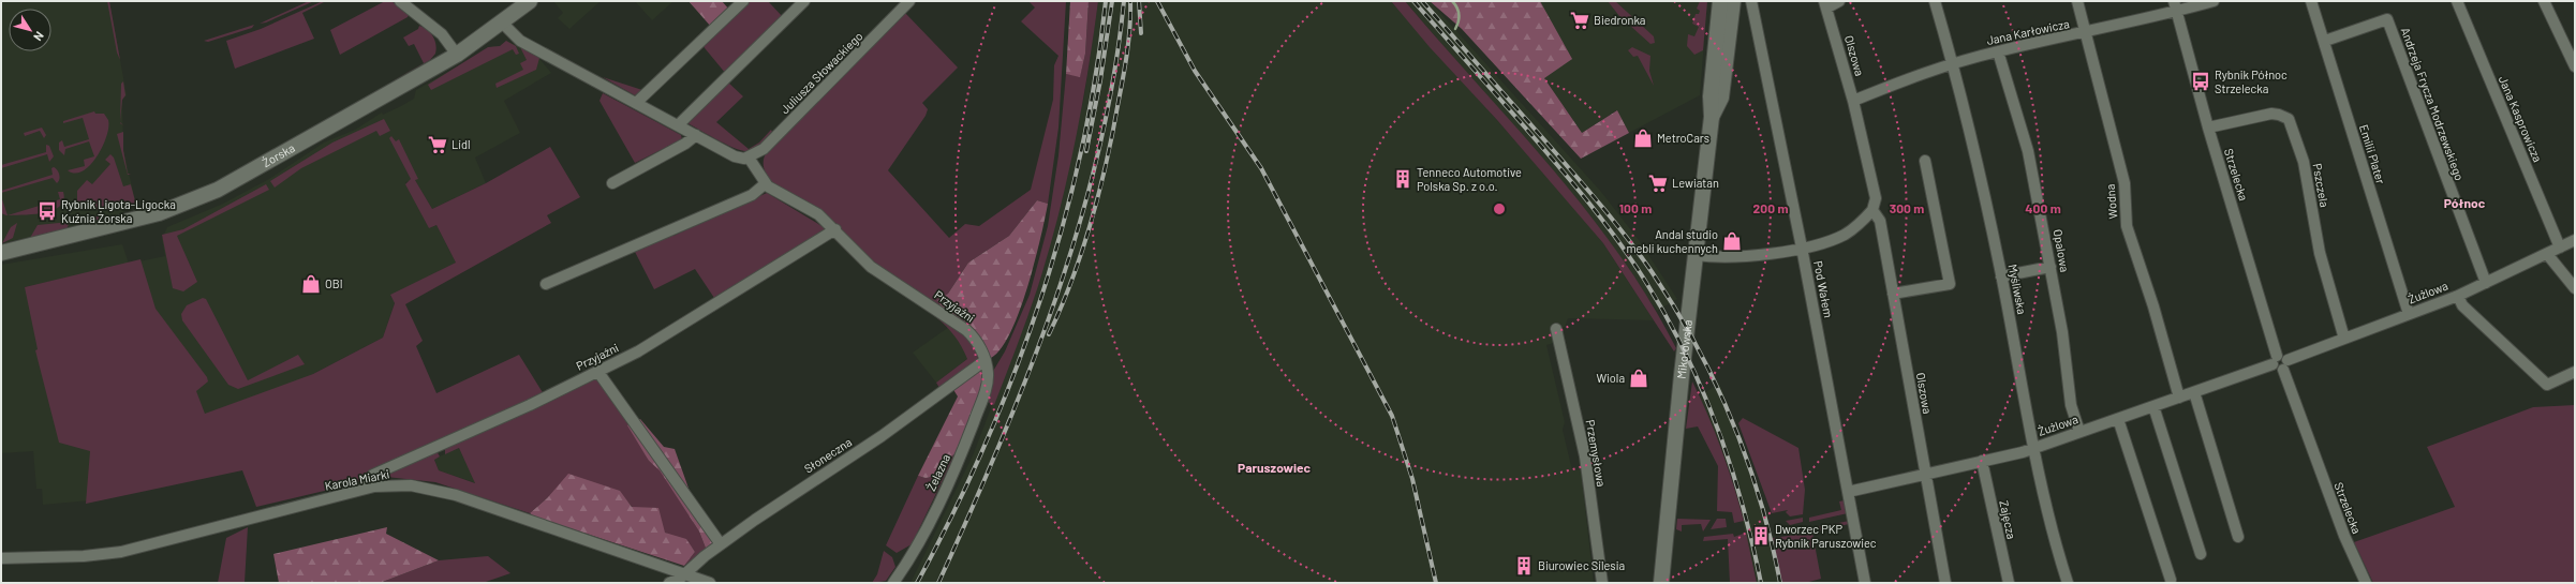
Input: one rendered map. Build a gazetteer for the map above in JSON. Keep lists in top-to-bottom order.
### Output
{
  "streets": {
    "main road": ["Żorska", "Mikołowska"],
    "street": [
      "Jana Karłowicza",
      "Olszowa",
      "Juliusza Słowackiego",
      "Andrzeja Frycza Modrzewskiego",
      "Jana Kasprowicza",
      "Emilii Plater",
      "Strzelecka",
      "Pszczela",
      "Wodna",
      "Opalowa",
      "Pod Wałem",
      "Myśliwska",
      "Żużlowa",
      "Przyjaźni",
      "Przemysłowa",
      "Słoneczna",
      "Żelazna",
      "Karola Miarki",
      "Zajęcza"
    ]
  },
  "crossings": [
    ["Jana Karłowicza", "Olszowa"],
    ["Jana Karłowicza", "Strzelecka"],
    ["Jana Karłowicza", "Wodna"],
    ["Jana Karłowicza", "Opalowa"],
    ["Jana Karłowicza", "Myśliwska"],
    ["Olszowa", "Żużlowa"],
    ["Juliusza Słowackiego", "Przyjaźni"],
    ["Andrzeja Frycza Modrzewskiego", "Emilii Plater"],
    ["Andrzeja Frycza Modrzewskiego", "Żużlowa"],
    ["Jana Kasprowicza", "Żużlowa"],
    ["Emilii Plater", "Żużlowa"],
    ["Strzelecka", "Pszczela"],
    ["Strzelecka", "Żużlowa"],
    ["Pszczela", "Żużlowa"],
    ["Wodna", "Żużlowa"],
    ["Opalowa", "Żużlowa"],
    ["Pod Wałem", "Żużlowa"],
    ["Myśliwska", "Żużlowa"],
    ["Żużlowa", "Zajęcza"],
    ["Przyjaźni", "Słoneczna"],
    ["Przyjaźni", "Żelazna"],
    ["Przyjaźni", "Karola Miarki"],
    ["Słoneczna", "Żelazna"],
    ["Słoneczna", "Karola Miarki"]
  ],
  "districts": ["Północ", "Paruszowiec"],
  "places": {
    "supermarket": ["Biedronka", "Lidl", "Lewiatan"],
    "bus stop": ["Rybnik Północ Strzelecka", "Rybnik Ligota-Ligocka Kuźnia Żorska"],
    "shop": [
      "MetroCars",
      "Andal studio mebli kuchennych",
      "OBI",
      "Wiola"
    ],
    "building": ["Tenneco Automotive Polska Sp. z o.o.", "Dworzec PKP Rybnik Paruszowiec", "Biurowiec Silesia"]
  },
  "north": "bottom right",
  "rings": [
    "100 m",
    "200 m",
    "300 m",
    "400 m"
  ]
}
